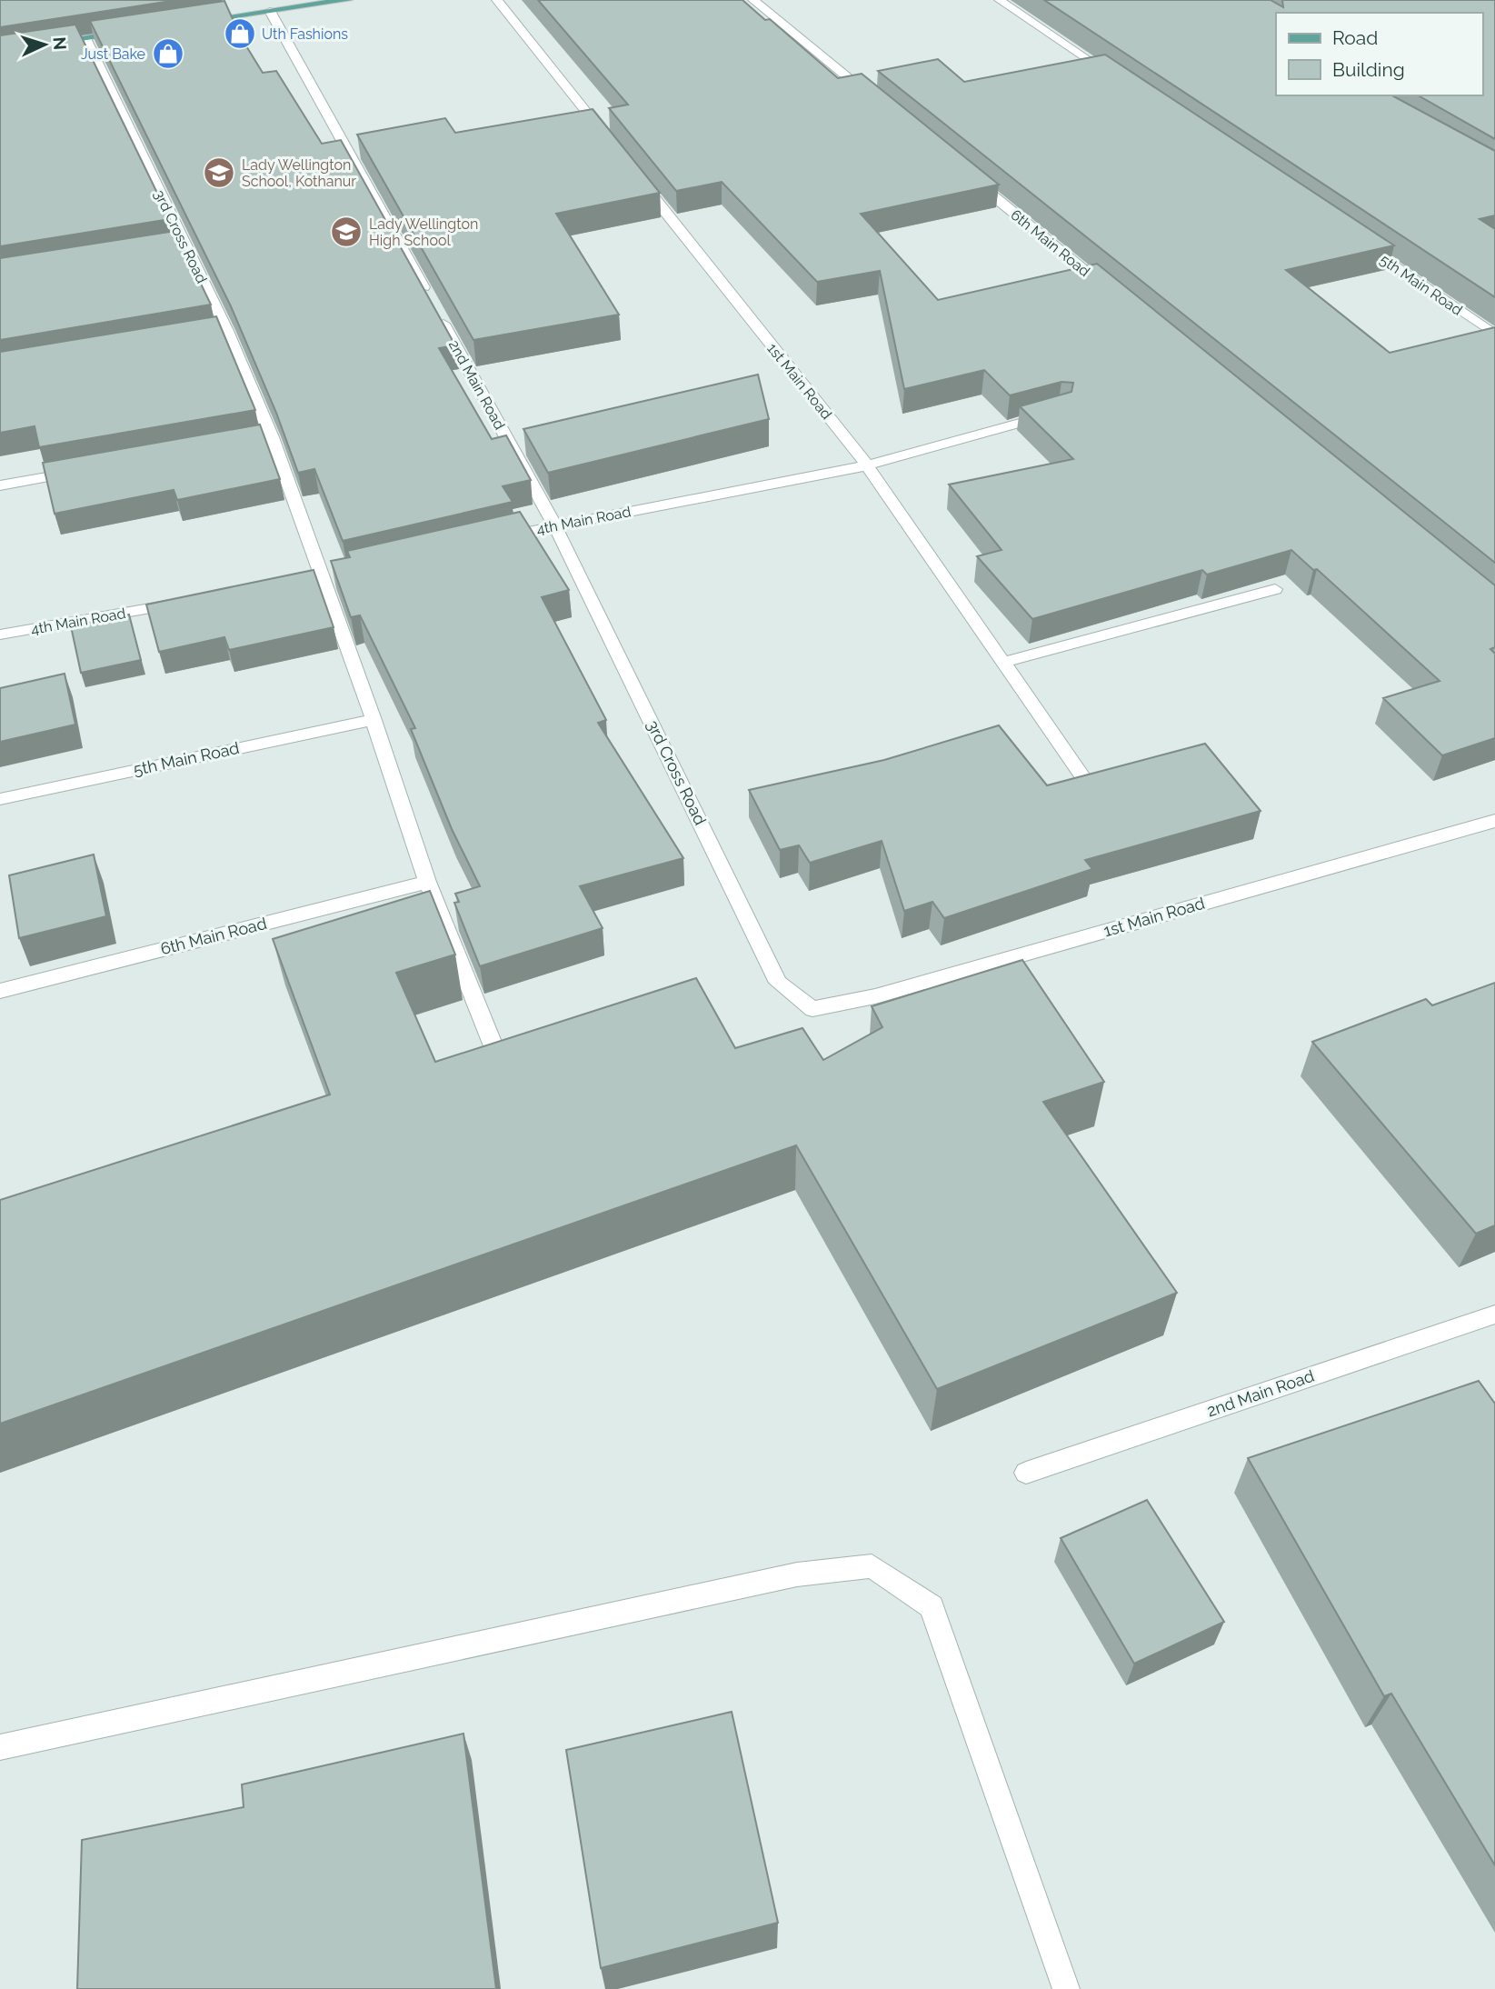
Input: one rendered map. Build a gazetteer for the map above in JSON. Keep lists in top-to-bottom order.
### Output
{
  "streets": {
    "street": [
      "3rd Cross Road",
      "6th Main Road",
      "5th Main Road",
      "1st Main Road",
      "2nd Main Road",
      "4th Main Road"
    ]
  },
  "crossings": [
    ["3rd Cross Road", "6th Main Road"],
    ["3rd Cross Road", "5th Main Road"],
    ["3rd Cross Road", "1st Main Road"],
    ["3rd Cross Road", "2nd Main Road"],
    ["3rd Cross Road", "4th Main Road"],
    ["1st Main Road", "4th Main Road"],
    ["2nd Main Road", "4th Main Road"]
  ],
  "places": {
    "shop": ["Uth Fashions", "Just Bake"],
    "school or university": ["Lady Wellington School, Kothanur", "Lady Wellington High School"]
  },
  "legend": ["Road", "Building"],
  "north": "right"
}
